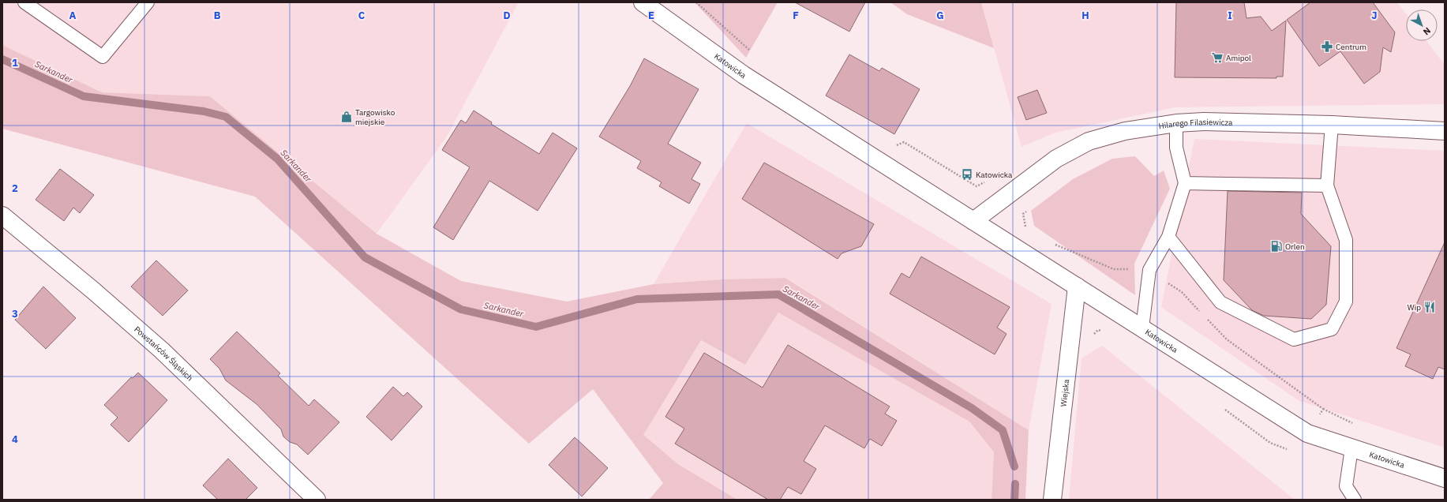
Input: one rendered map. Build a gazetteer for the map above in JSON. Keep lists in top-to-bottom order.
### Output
{
  "streets": {
    "street": [
      "Katowicka",
      "Hilarego Filasiewicza",
      "Powstańców Śląskich",
      "Wiejska"
    ]
  },
  "crossings": [
    ["Katowicka", "Hilarego Filasiewicza"],
    ["Katowicka", "Wiejska"]
  ],
  "water": ["Sarkander"],
  "places": {
    "pharmacy": ["Centrum"],
    "supermarket": ["Amipol"],
    "shop": ["Targowisko miejskie"],
    "bus stop": ["Katowicka"],
    "fuel station": ["Orlen"],
    "restaurant": ["Wip"]
  },
  "north": "bottom right",
  "grid": {
    "columns": [
      "A",
      "B",
      "C",
      "D",
      "E",
      "F",
      "G",
      "H",
      "I",
      "J"
    ],
    "rows": [
      "1",
      "2",
      "3",
      "4"
    ]
  }
}
